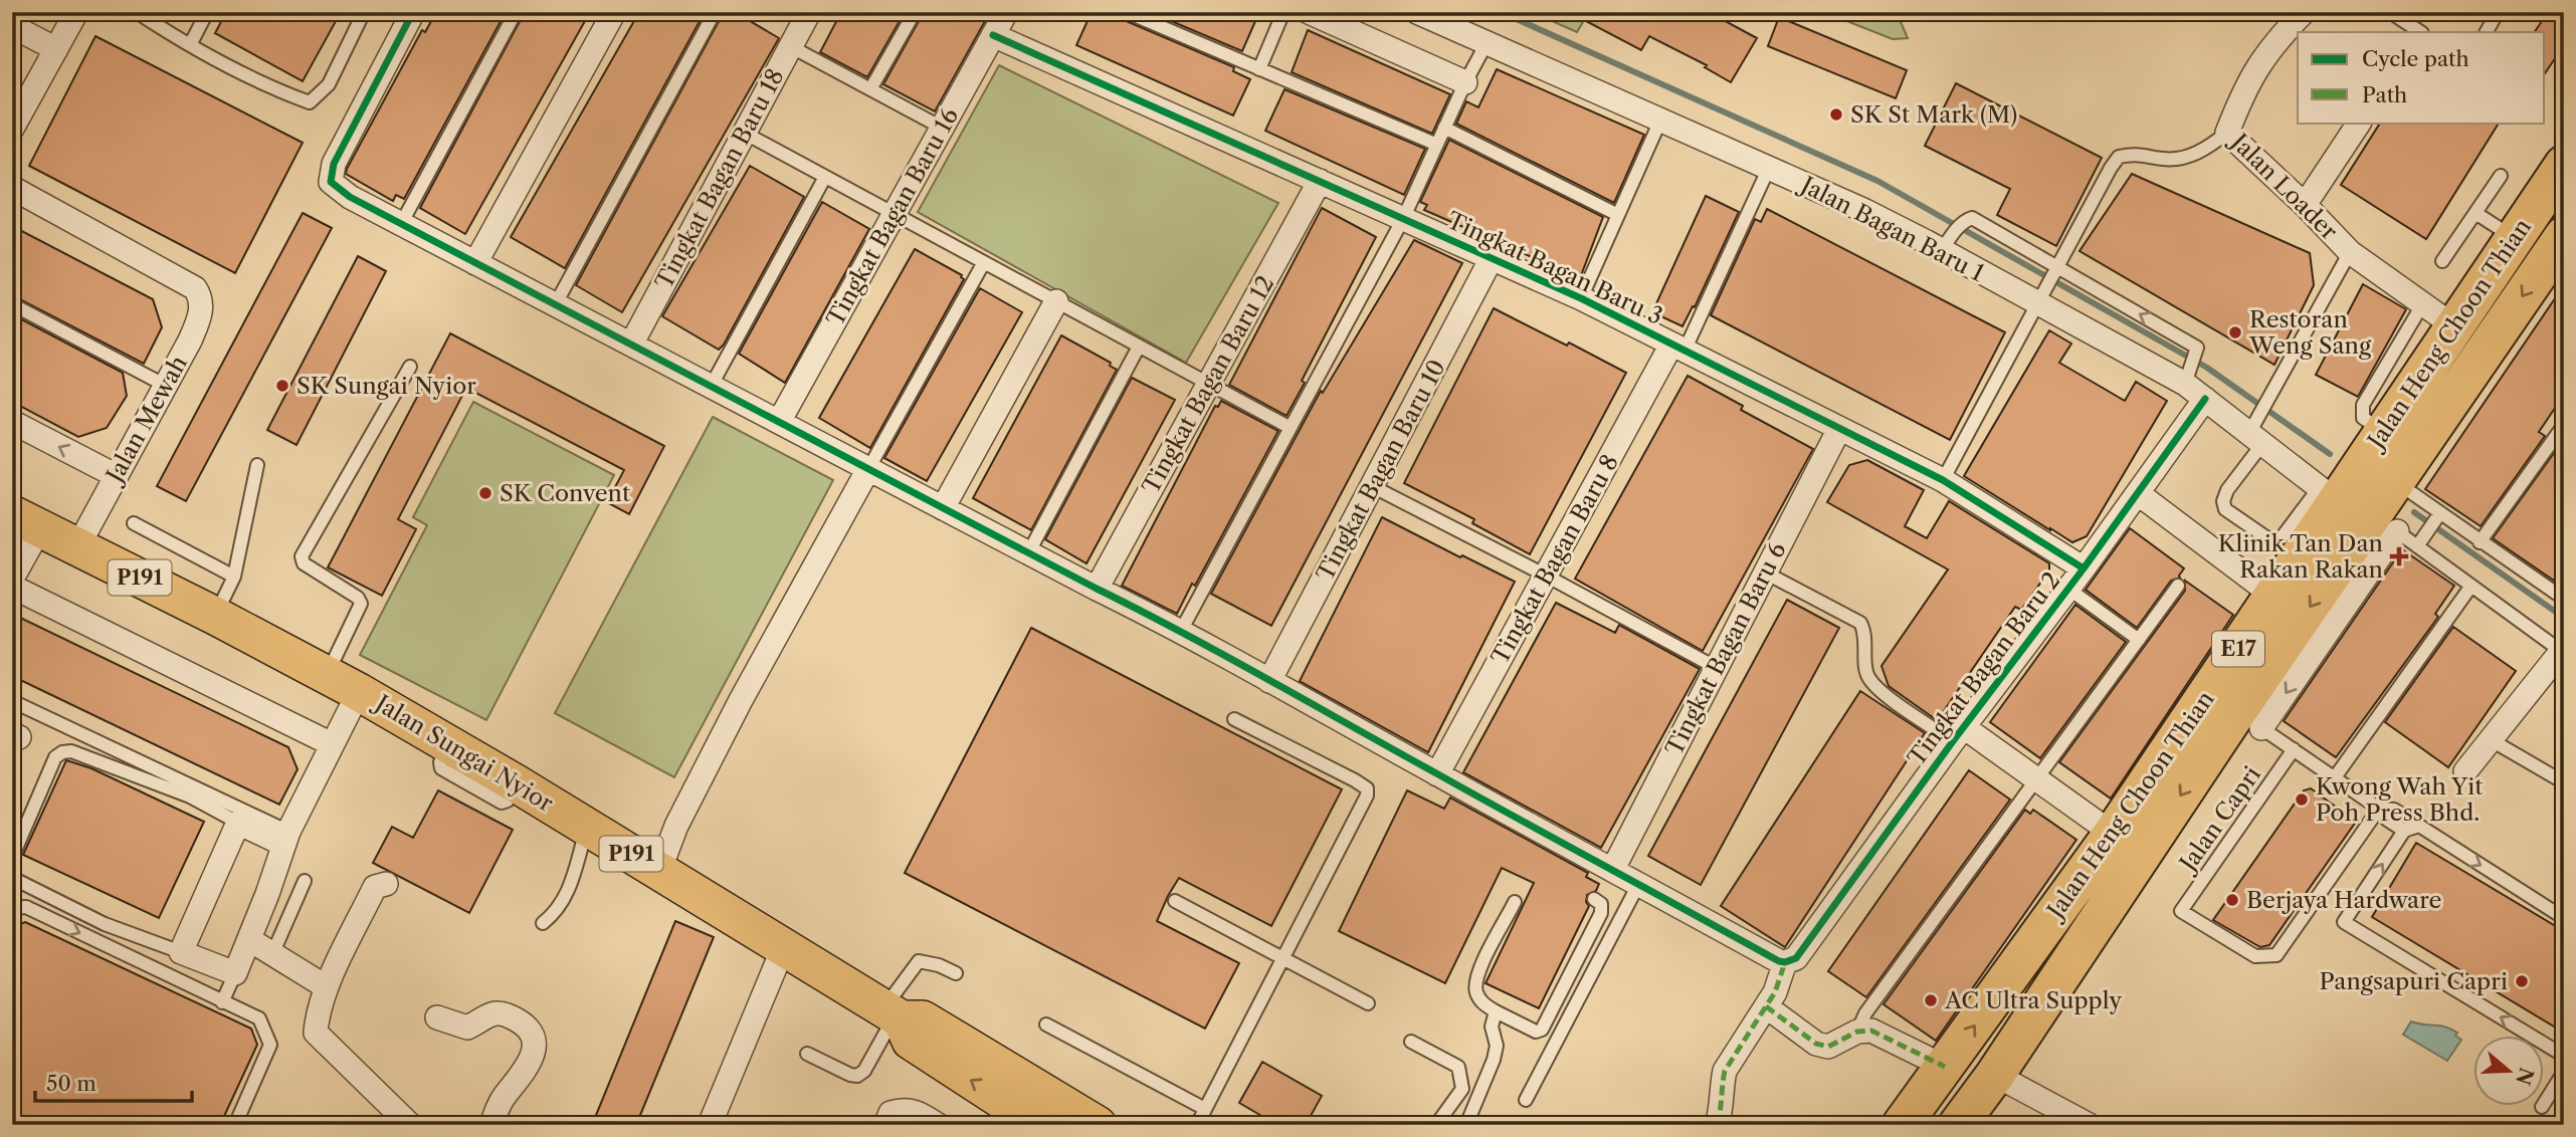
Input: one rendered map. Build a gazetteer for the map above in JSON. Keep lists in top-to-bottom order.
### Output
{
  "streets": {
    "highway": ["Jalan Heng Choon Thian", "E17"],
    "main road": ["P191", "Jalan Sungai Nyior"],
    "street": [
      "Tingkat Bagan Baru 18",
      "Jalan Loader",
      "Tingkat Bagan Baru 16",
      "Jalan Bagan Baru 1",
      "Tingkat Bagan Baru 3",
      "Tingkat Bagan Baru 12",
      "Jalan Mewah",
      "Tingkat Bagan Baru 10",
      "Tingkat Bagan Baru 8",
      "Tingkat Bagan Baru 6",
      "Tingkat Bagan Baru 2"
    ],
    "lane": ["Jalan Capri"]
  },
  "crossings": [
    ["Jalan Loader", "Jalan Heng Choon Thian"],
    ["Tingkat Bagan Baru 16", "Tingkat Bagan Baru 3"],
    ["Jalan Bagan Baru 1", "Jalan Heng Choon Thian"],
    ["Jalan Bagan Baru 1", "Tingkat Bagan Baru 2"],
    ["Tingkat Bagan Baru 3", "Tingkat Bagan Baru 12"],
    ["Tingkat Bagan Baru 3", "Tingkat Bagan Baru 10"],
    ["Tingkat Bagan Baru 3", "Tingkat Bagan Baru 8"],
    ["Tingkat Bagan Baru 3", "Tingkat Bagan Baru 6"],
    ["Tingkat Bagan Baru 3", "Tingkat Bagan Baru 2"],
    ["Jalan Mewah", "Jalan Sungai Nyior"]
  ],
  "places": {
    "other": [
      "SK St Mark (M)",
      "Restoran Weng Sang",
      "SK Sungai Nyior",
      "SK Convent",
      "Kwong Wah Yit Poh Press Bhd.",
      "Berjaya Hardware",
      "Pangsapuri Capri",
      "AC Ultra Supply"
    ],
    "health": ["Klinik Tan Dan Rakan Rakan"]
  },
  "legend": ["Cycle path", "Path"],
  "scale_bar": "50 m",
  "north": "right"
}
